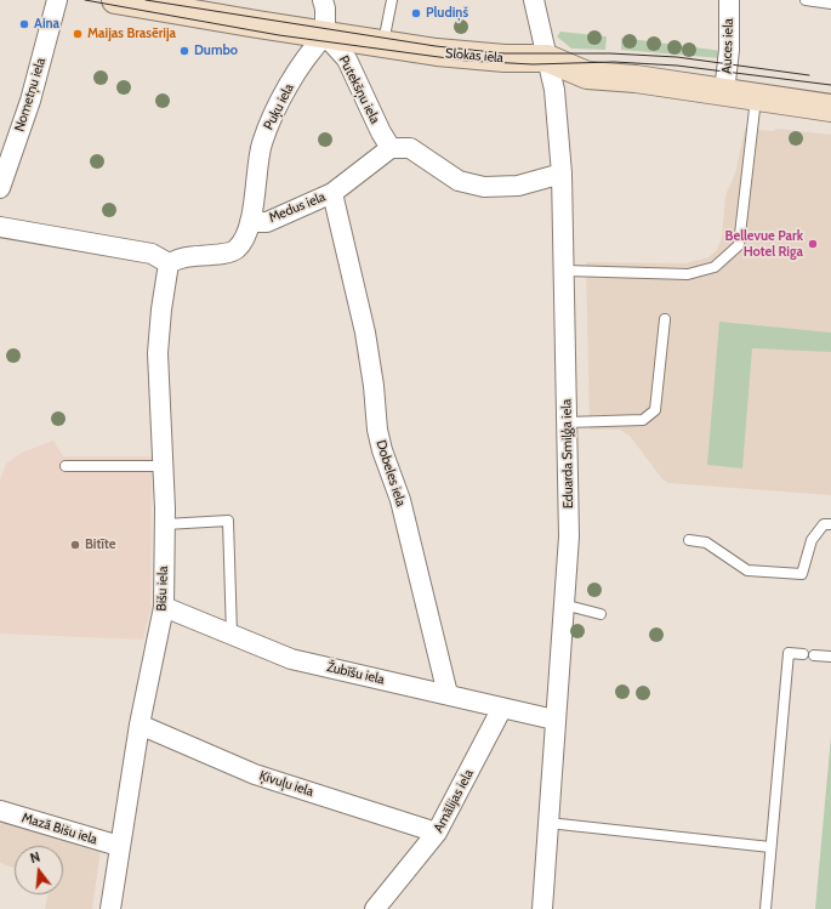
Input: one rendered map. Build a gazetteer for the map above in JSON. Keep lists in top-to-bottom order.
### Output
{
  "streets": {
    "main road": ["Slokas iela"],
    "street": [
      "Auces iela",
      "Putekšņu iela",
      "Nometņu iela",
      "Puķu iela",
      "Medus iela",
      "Eduarda Smiļģa iela",
      "Dobeles iela",
      "Bišu iela",
      "Žubīšu iela",
      "Ķivuļu iela",
      "Amālijas iela",
      "Mazā Bišu iela"
    ]
  },
  "crossings": [
    ["Auces iela", "Slokas iela"],
    ["Slokas iela", "Putekšņu iela"],
    ["Slokas iela", "Puķu iela"],
    ["Slokas iela", "Eduarda Smiļģa iela"],
    ["Putekšņu iela", "Puķu iela"],
    ["Putekšņu iela", "Medus iela"],
    ["Puķu iela", "Medus iela"],
    ["Medus iela", "Dobeles iela"],
    ["Eduarda Smiļģa iela", "Žubīšu iela"],
    ["Dobeles iela", "Žubīšu iela"],
    ["Bišu iela", "Žubīšu iela"],
    ["Bišu iela", "Ķivuļu iela"],
    ["Bišu iela", "Mazā Bišu iela"],
    ["Žubīšu iela", "Amālijas iela"],
    ["Ķivuļu iela", "Amālijas iela"]
  ],
  "places": [
    "Pludiņš",
    "Aina",
    "Maijas Brasērija",
    "Dumbo",
    "Bellevue Park Hotel Riga",
    "Bitīte"
  ],
  "north": "top"
}
